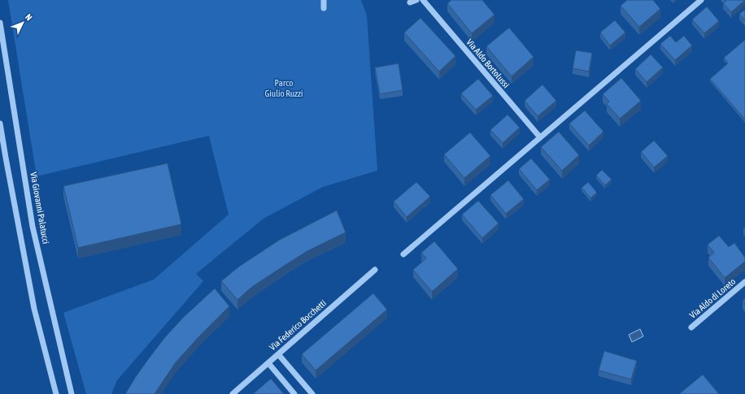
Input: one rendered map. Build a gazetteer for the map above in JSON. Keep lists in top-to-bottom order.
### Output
{
  "streets": {
    "street": [
      "Via Aldo Bortolussi",
      "Via Giovanni Palatucci",
      "Via Aldo di Loreto",
      "Via Federico Bocchetti"
    ]
  },
  "parks": ["Parco Giulio Ruzzi"],
  "north": "top right"
}
